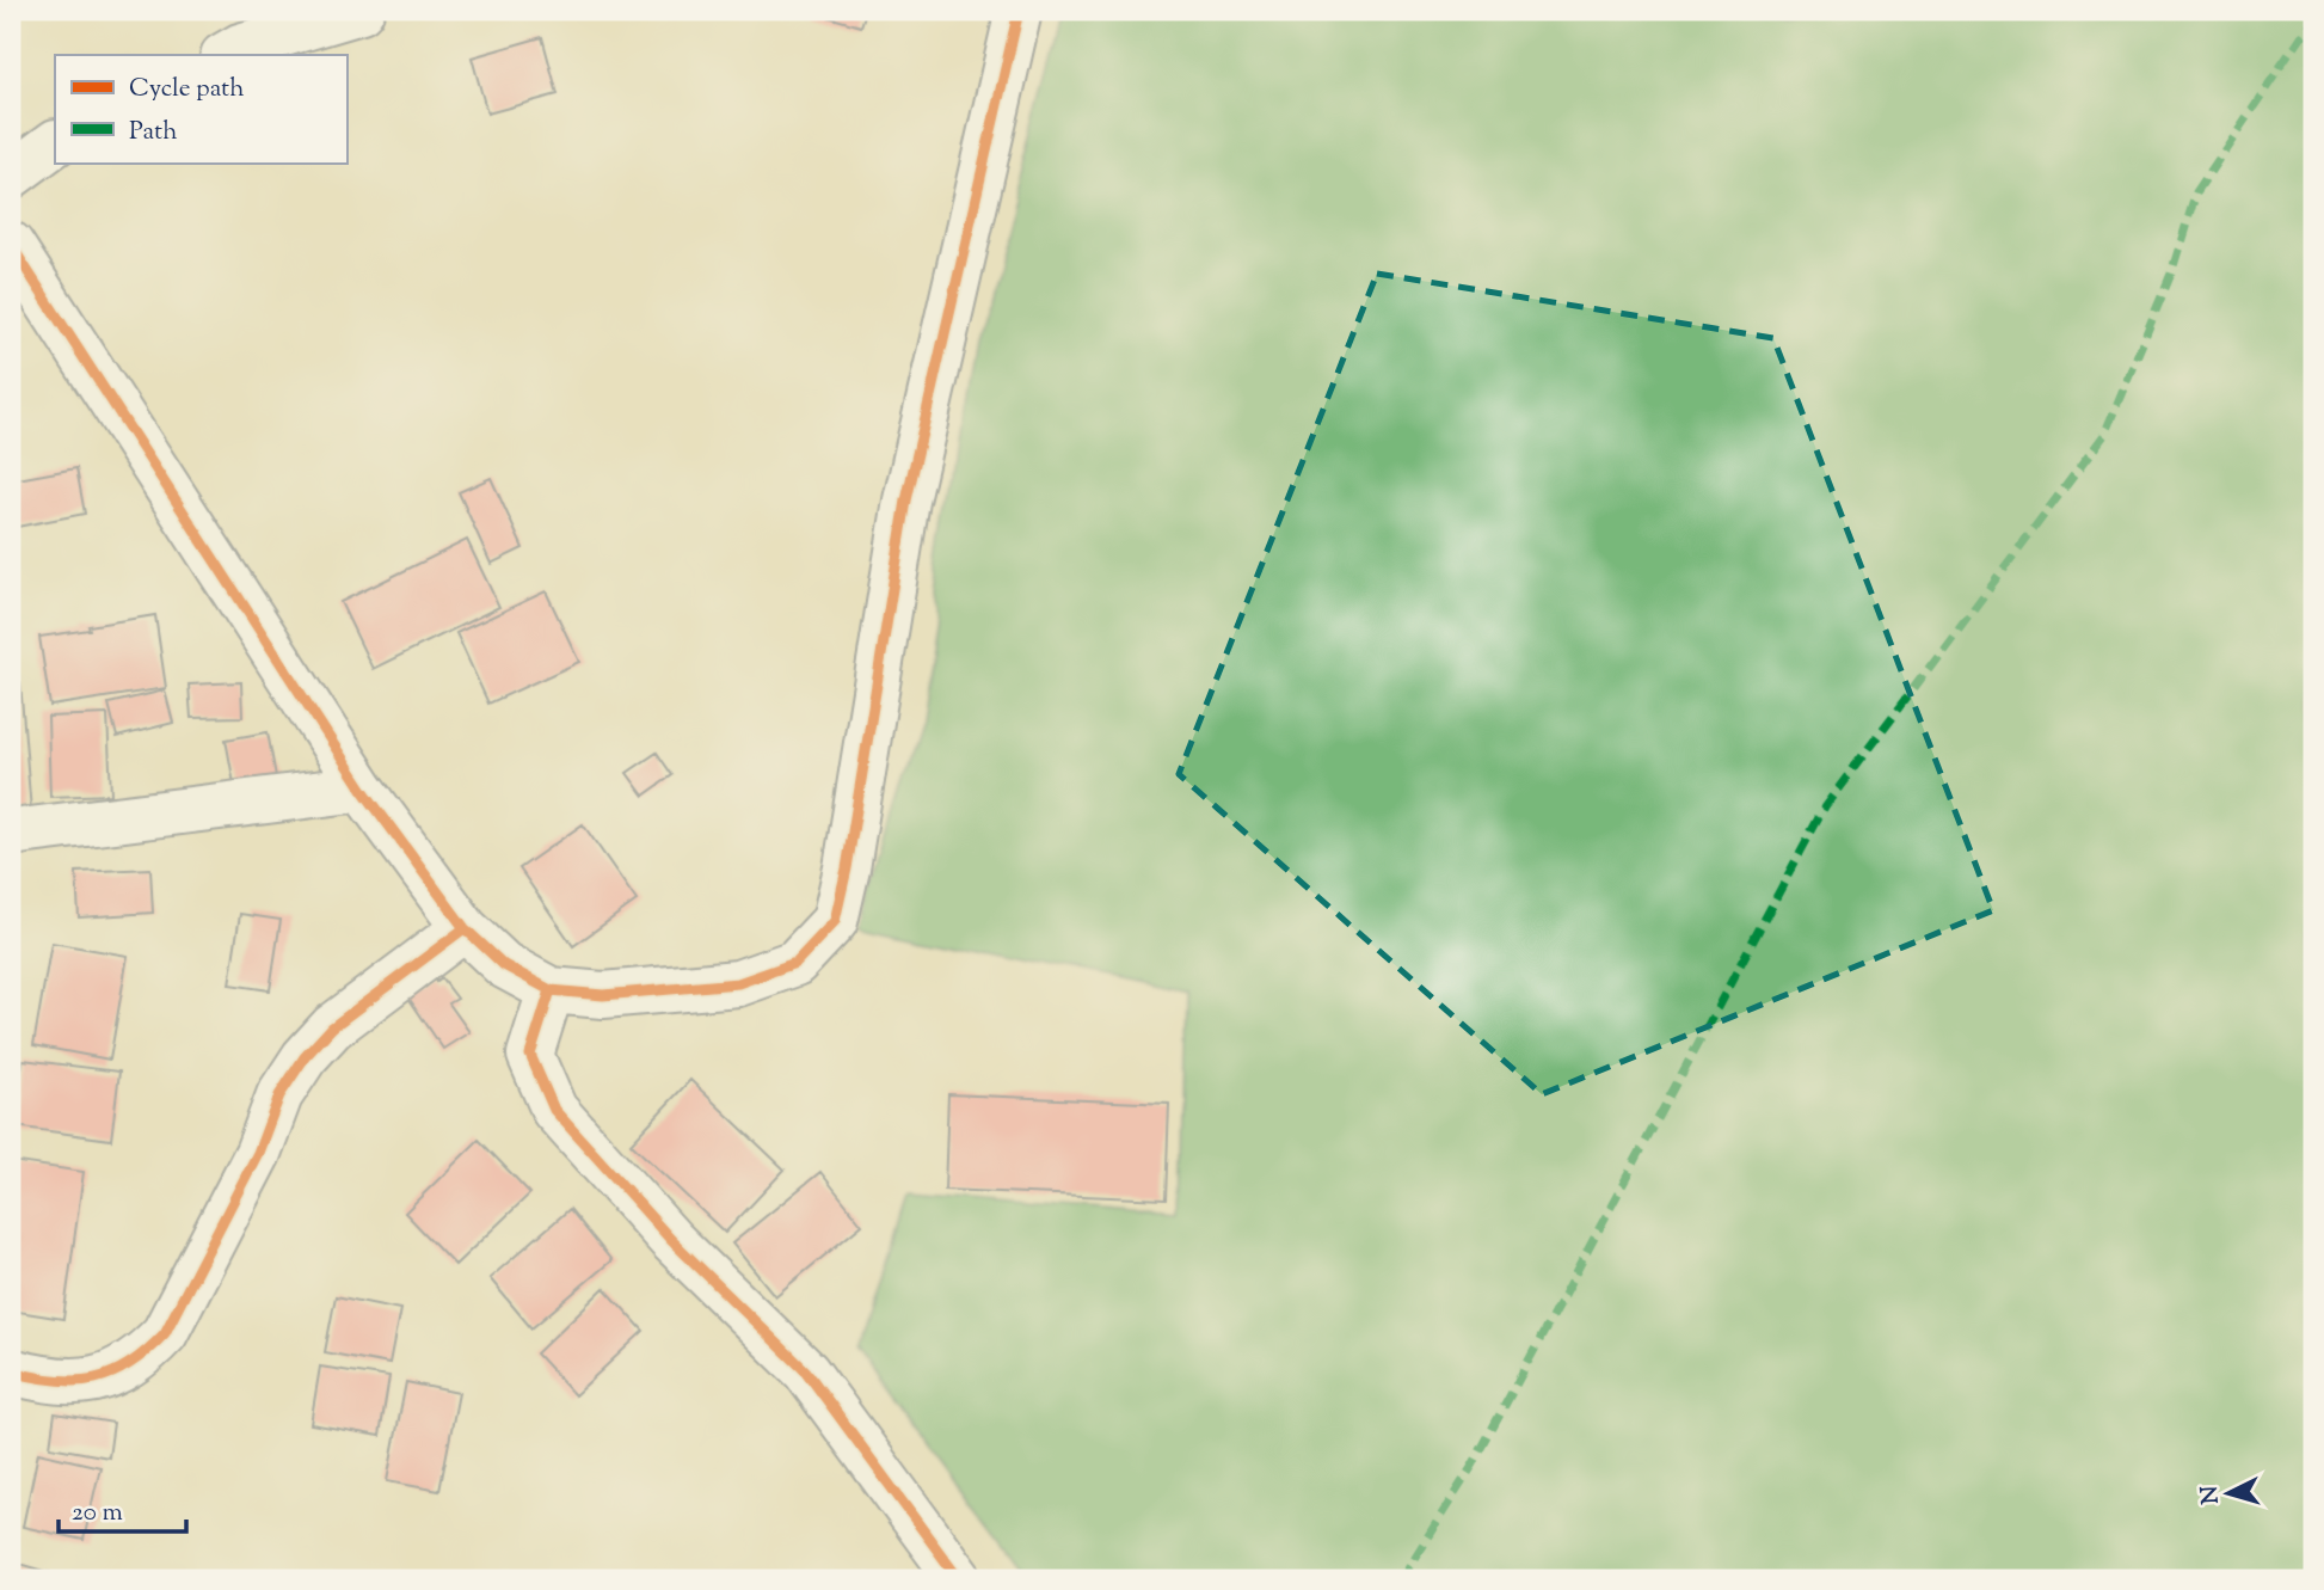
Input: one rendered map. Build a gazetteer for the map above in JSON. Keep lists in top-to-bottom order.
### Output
{
  "legend": ["Cycle path", "Path"],
  "scale_bar": "20 m",
  "north": "left"
}
